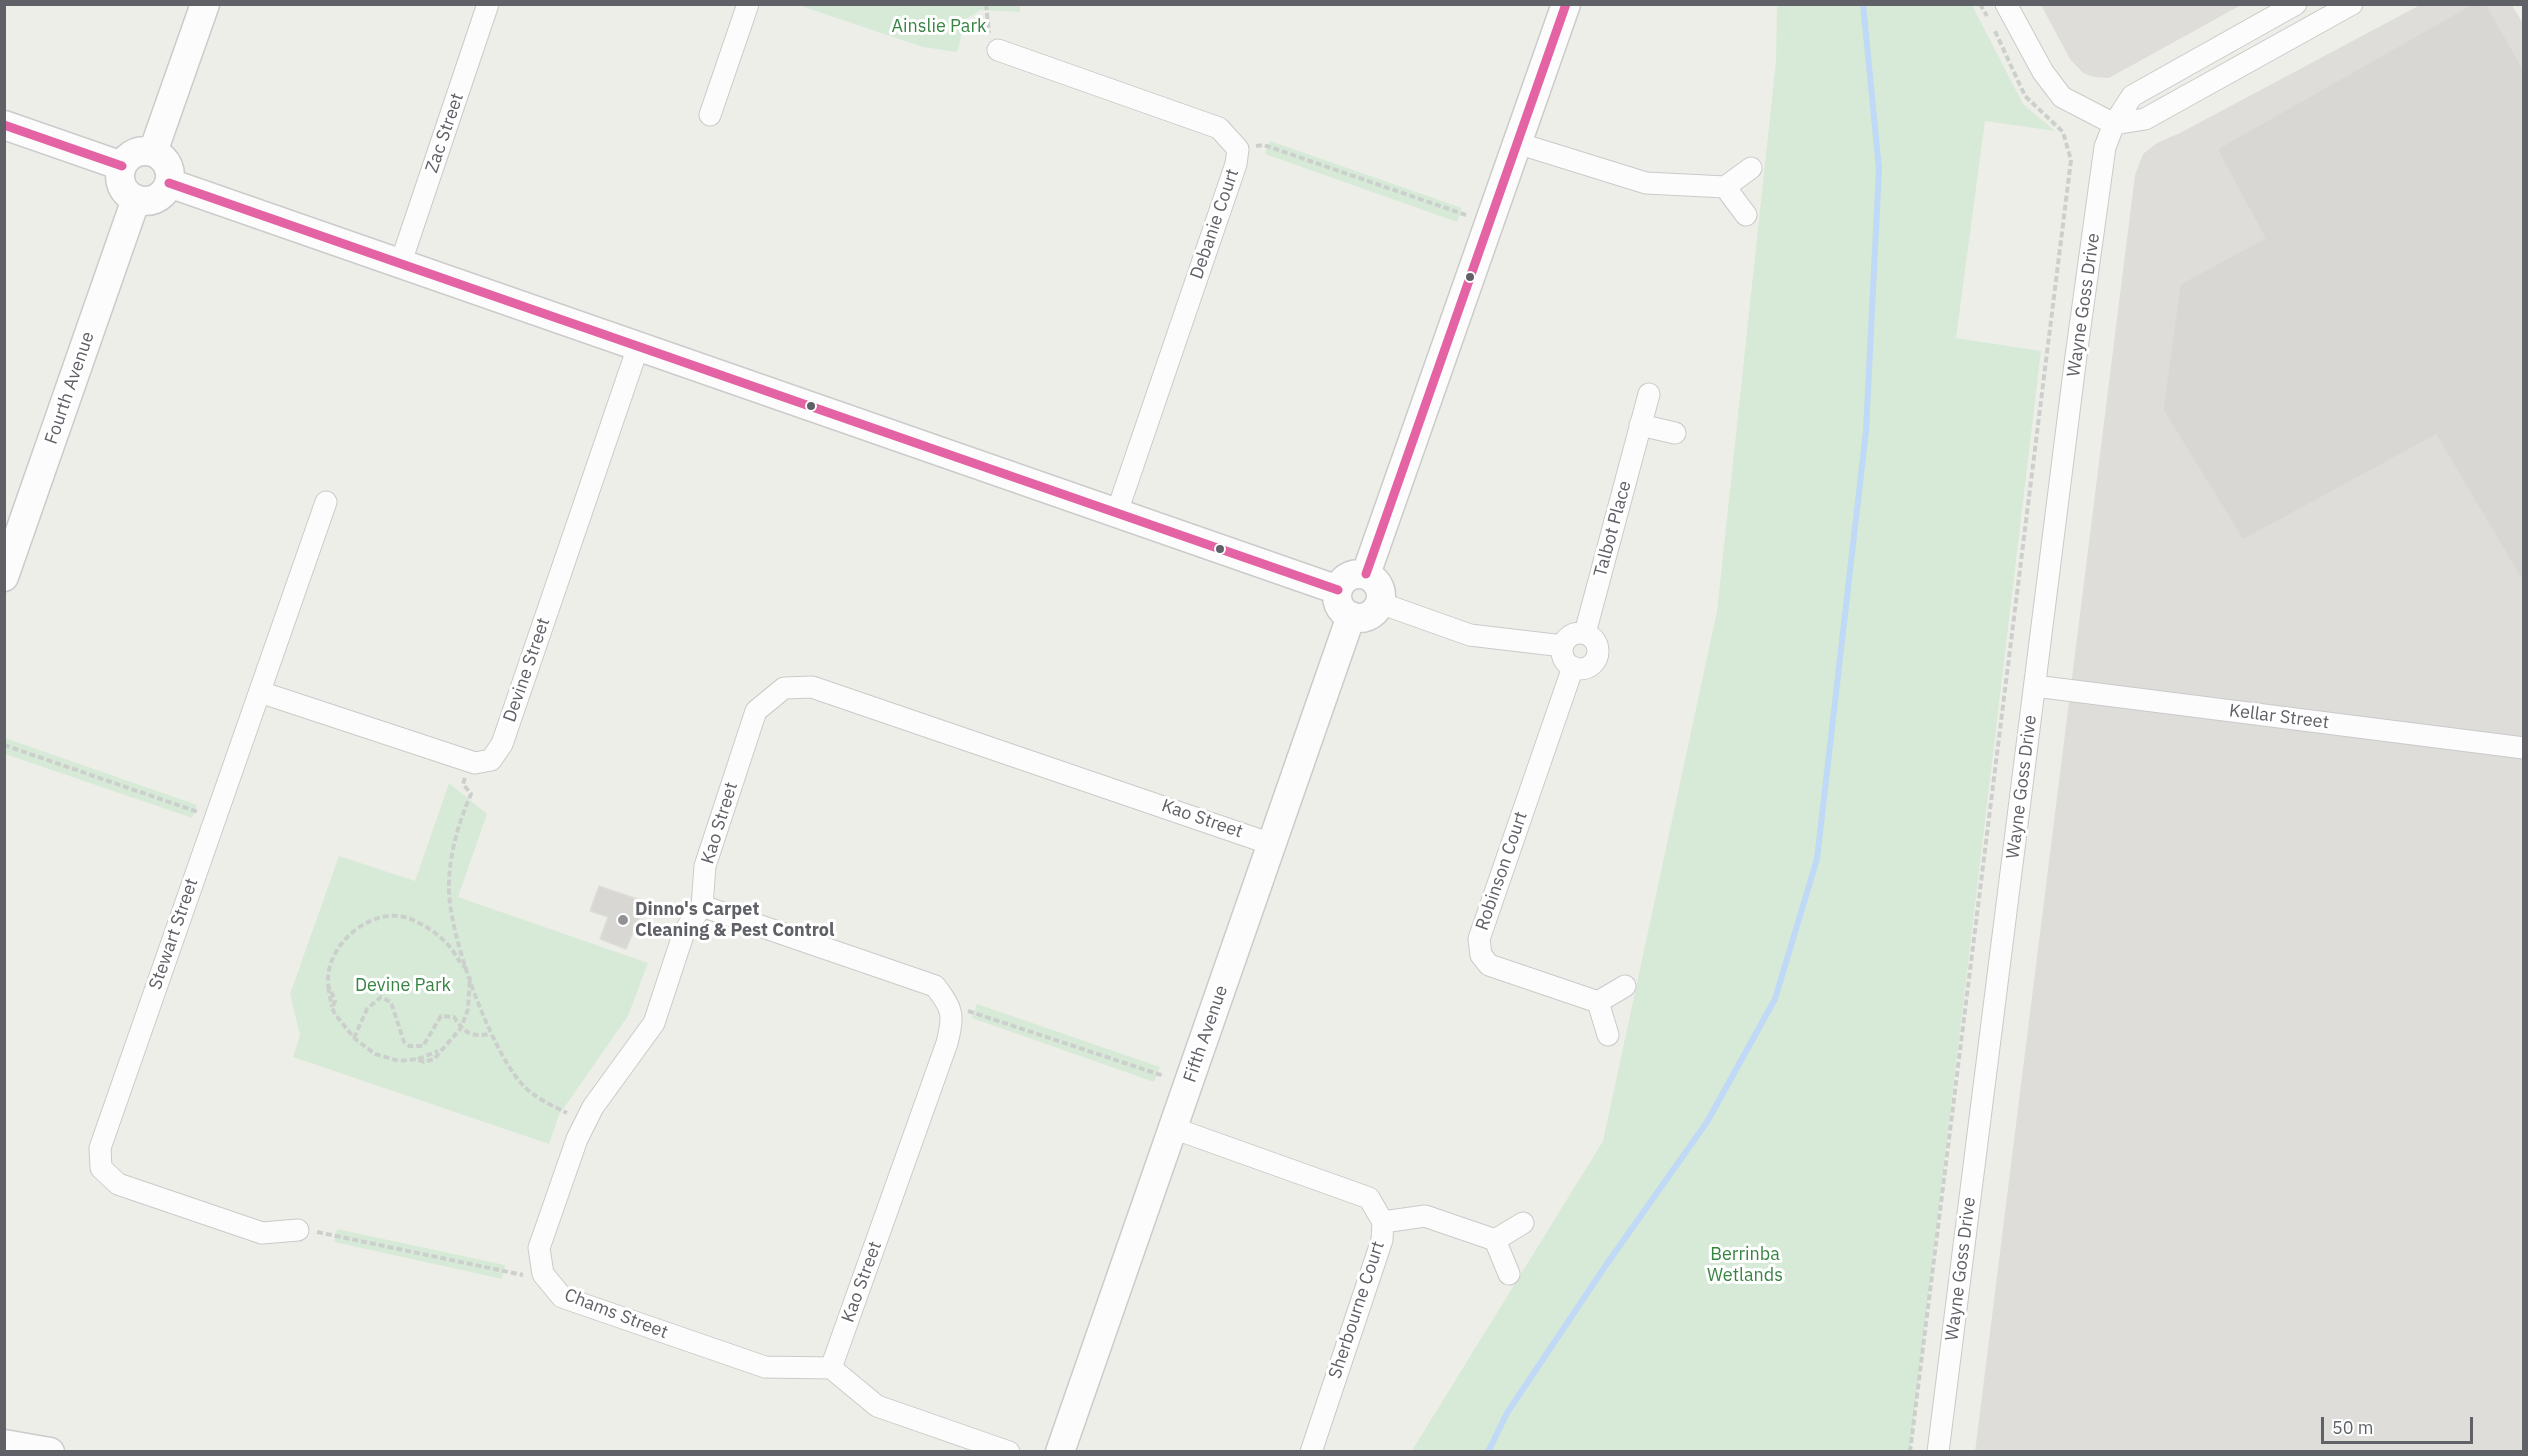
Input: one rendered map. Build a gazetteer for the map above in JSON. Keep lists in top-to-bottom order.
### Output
{
  "streets": {
    "street": [
      "Zac Street",
      "Debanie Court",
      "Wayne Goss Drive",
      "Fourth Avenue",
      "Talbot Place",
      "Devine Street",
      "Kellar Street",
      "Kao Street",
      "Robinson Court",
      "Stewart Street",
      "Fifth Avenue",
      "Sherbourne Court",
      "Chams Street"
    ]
  },
  "crossings": [
    ["Wayne Goss Drive", "Kellar Street"],
    ["Talbot Place", "Robinson Court"],
    ["Kao Street", "Fifth Avenue"],
    ["Kao Street", "Chams Street"],
    ["Fifth Avenue", "Sherbourne Court"]
  ],
  "parks": ["Ainslie Park", "Devine Park", "Berrinba Wetlands"],
  "places": ["Dinno's Carpet Cleaning & Pest Control"],
  "scale_bar": "50 m"
}
